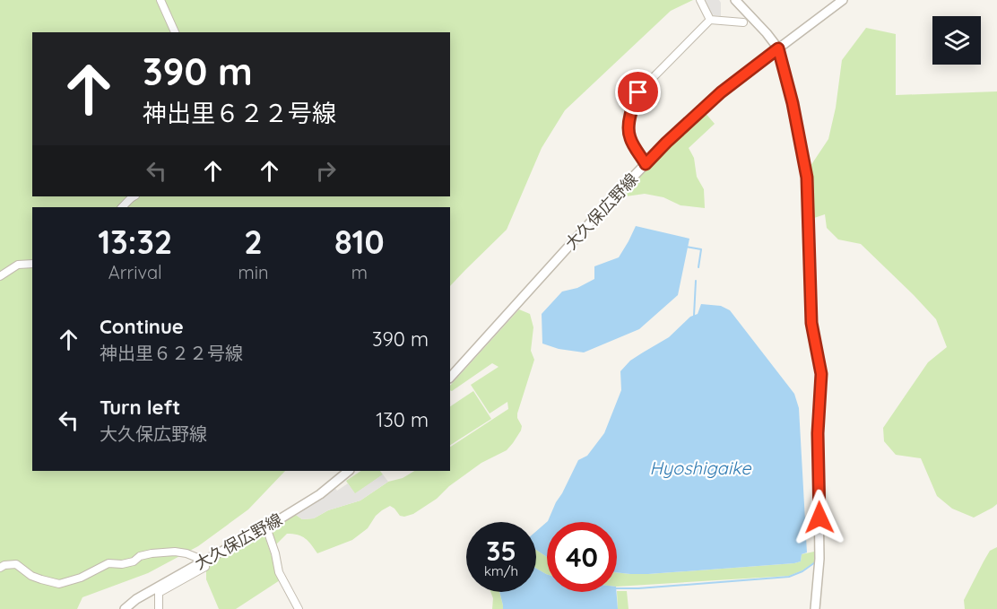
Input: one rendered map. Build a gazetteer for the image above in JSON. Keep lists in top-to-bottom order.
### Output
{
  "streets": {
    "street": ["大久保広野線"]
  },
  "water": ["Hyoshigaike"],
  "page": {
    "turn": ["390 m", "神出里６２２号線"],
    "eta": [
      "13:32",
      "Arrival",
      "2",
      "min",
      "810",
      "m"
    ],
    "list": [
      {
        "name": "Continue",
        "note": "神出里６２２号線",
        "value": "390 m"
      },
      {
        "name": "Turn left",
        "note": "大久保広野線",
        "value": "130 m"
      }
    ],
    "speed": "35 km/h",
    "limit": "40"
  }
}
